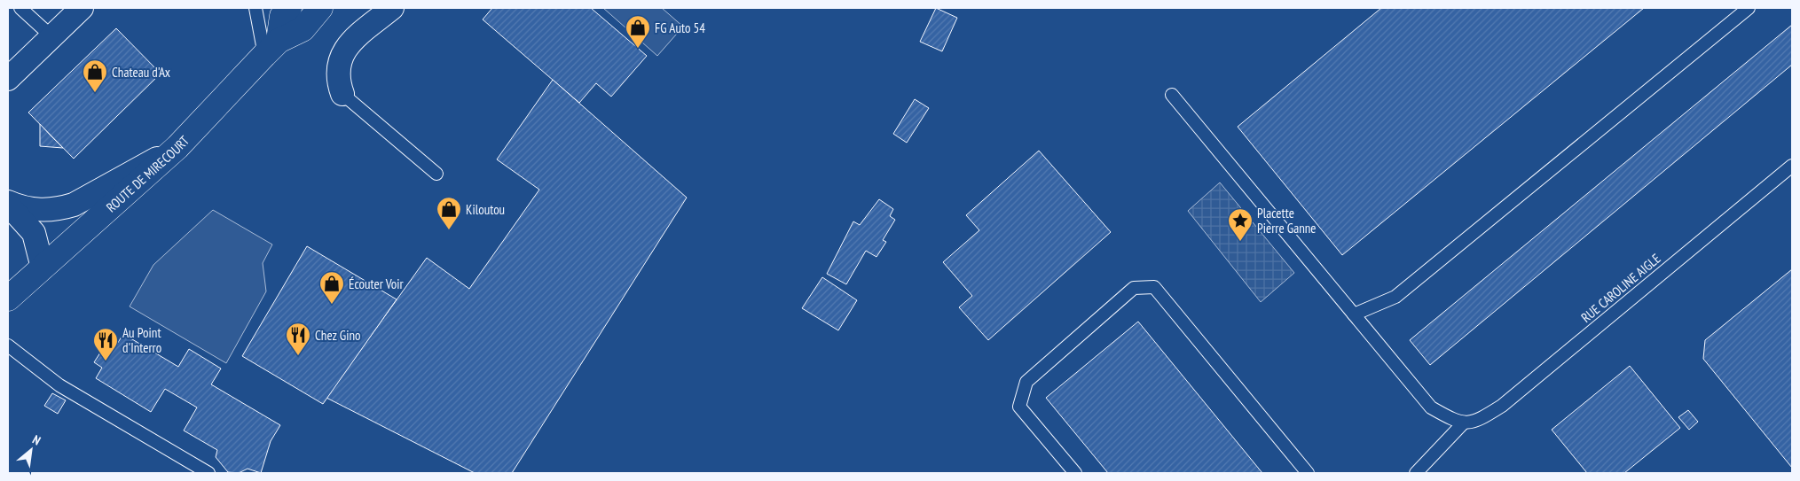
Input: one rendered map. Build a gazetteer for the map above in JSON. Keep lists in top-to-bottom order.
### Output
{
  "streets": {
    "main road": ["ROUTE DE MIRECOURT"],
    "lane": ["RUE CAROLINE AIGLE"]
  },
  "places": {
    "shop": [
      "FG Auto 54",
      "Chateau d'Ax",
      "Kiloutou",
      "Écouter Voir"
    ],
    "place": ["Placette Pierre Ganne"],
    "restaurant": ["Chez Gino", "Au Point d'Interro"]
  },
  "north": "top right"
}
